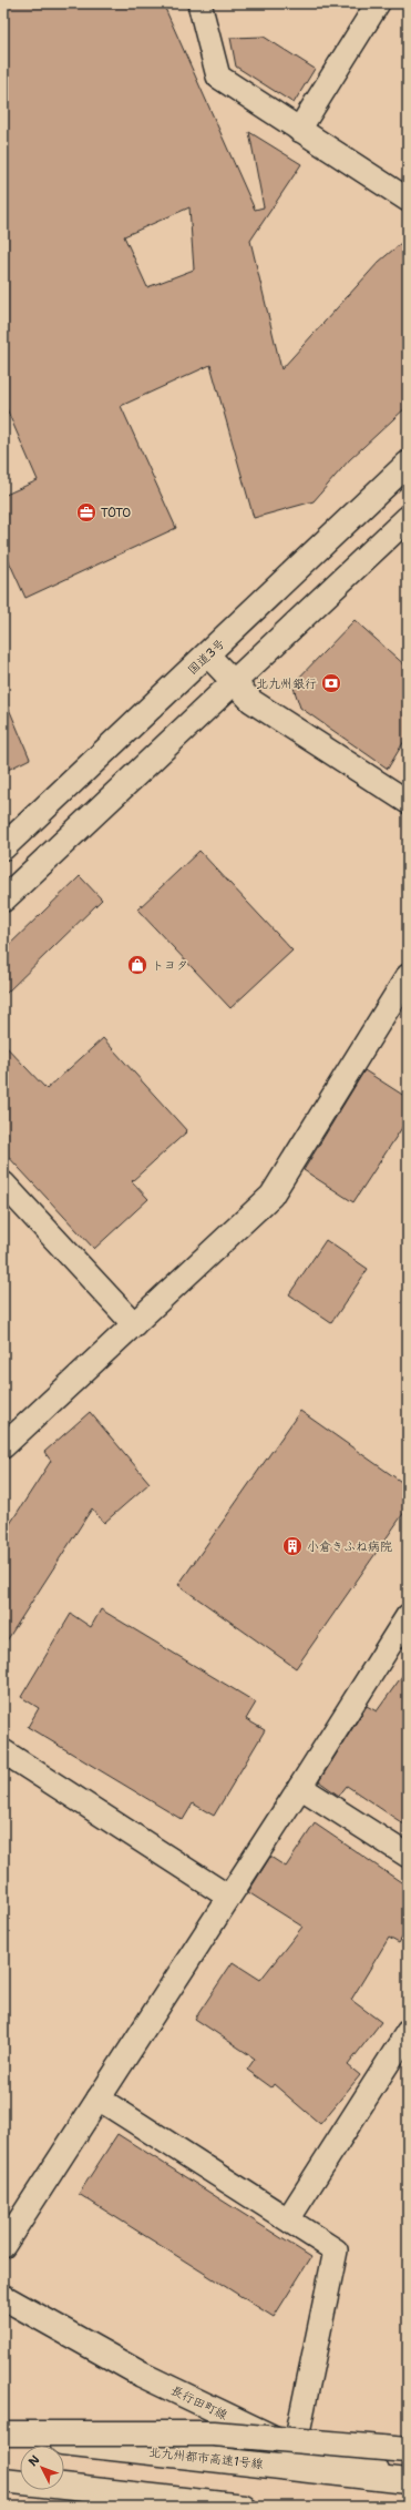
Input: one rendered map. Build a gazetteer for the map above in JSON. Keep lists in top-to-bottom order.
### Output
{
  "streets": {
    "main road": ["国道3号", "長行田町線", "北九州都市高速1号線"]
  },
  "crossings": [
    ["長行田町線", "北九州都市高速1号線"]
  ],
  "places": {
    "office": ["TOTO"],
    "bank": ["北九州銀行"],
    "shop": ["トヨタ"],
    "building": ["小倉きふね病院"]
  },
  "north": "top left"
}
